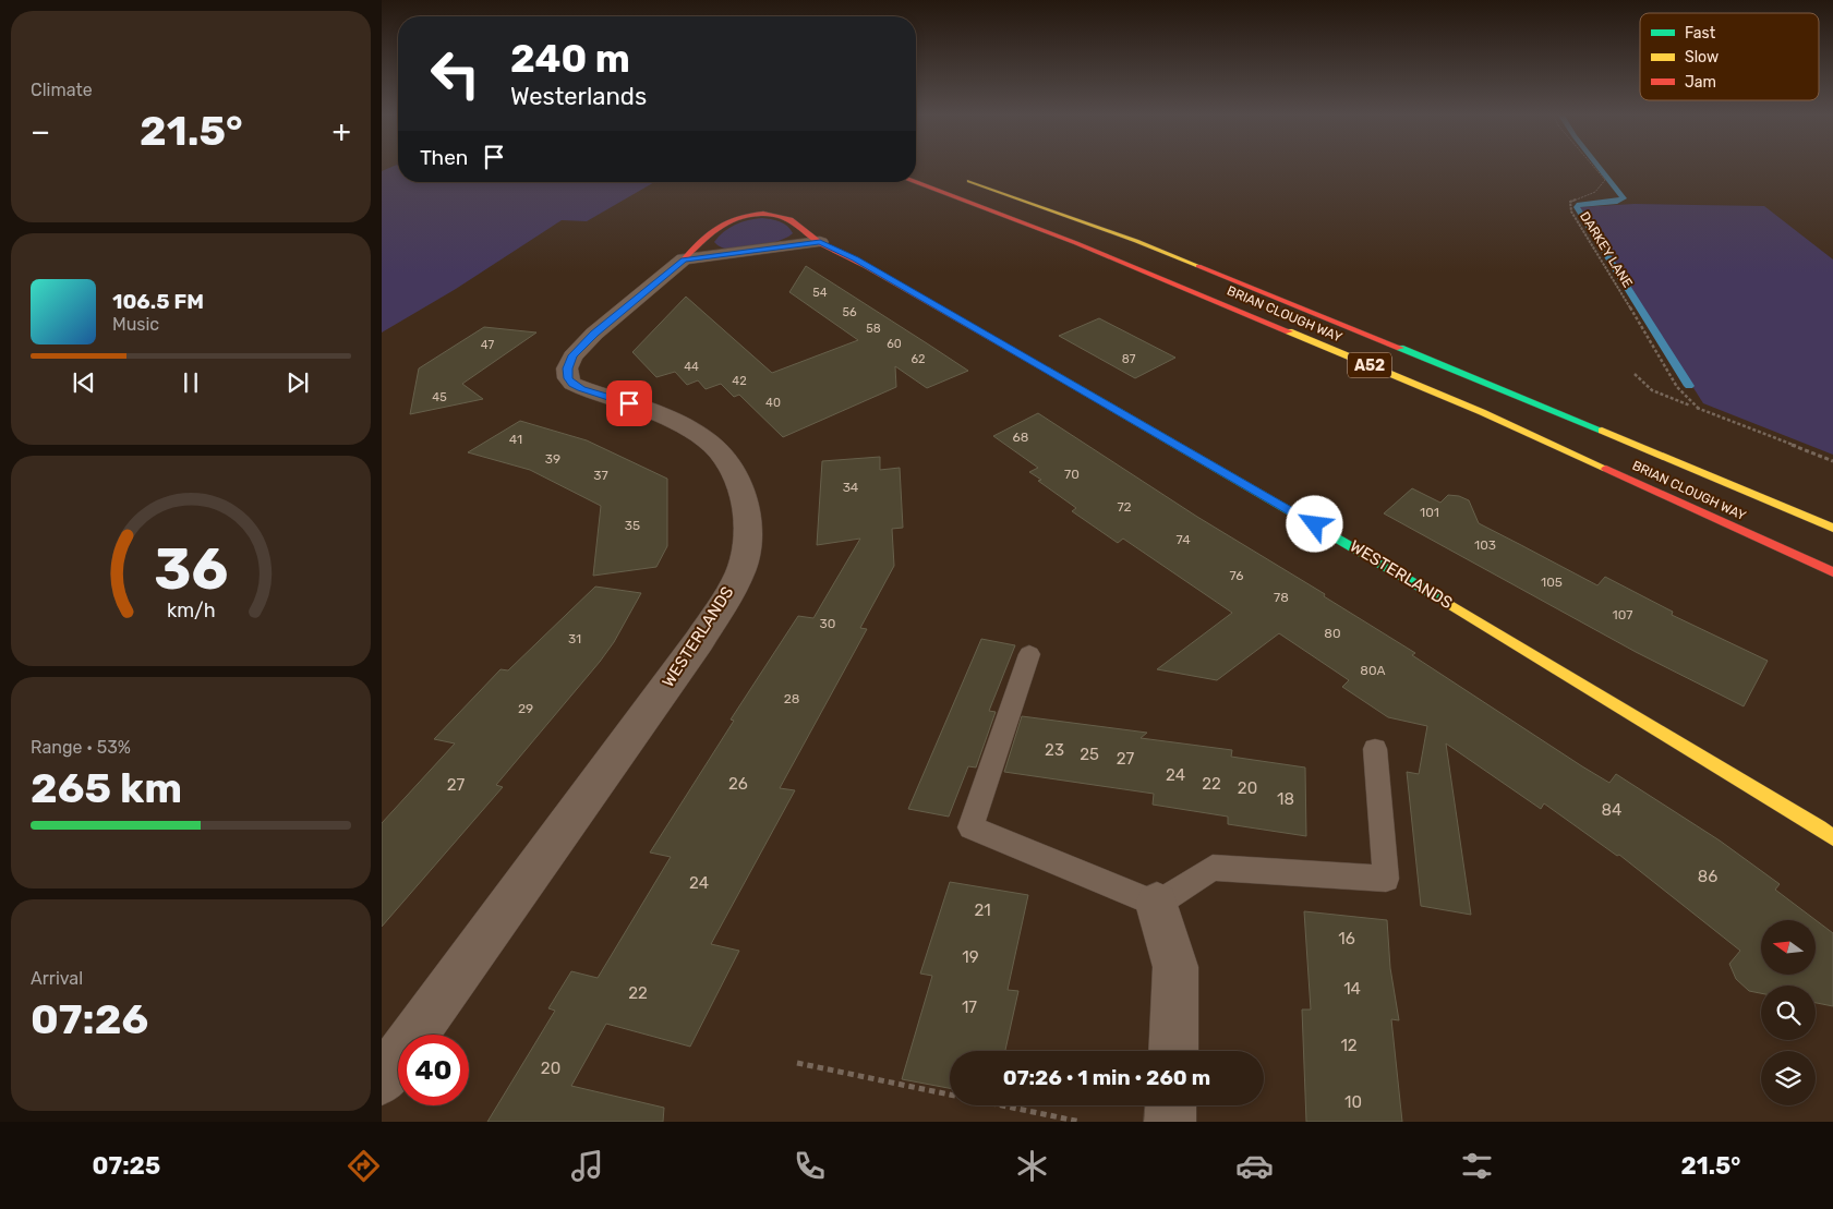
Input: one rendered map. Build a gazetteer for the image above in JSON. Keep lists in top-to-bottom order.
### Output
{
  "streets": {
    "main road": ["BRIAN CLOUGH WAY", "A52", "WESTERLANDS"],
    "path": ["DARKEY LANE"]
  },
  "house_numbers": [
    "54",
    "56",
    "58",
    "60",
    "47",
    "62",
    "87",
    "44",
    "42",
    "45",
    "40",
    "68",
    "41",
    "39",
    "70",
    "37",
    "34",
    "72",
    "101",
    "35",
    "74",
    "103",
    "76",
    "105",
    "78",
    "107",
    "30",
    "80",
    "31",
    "80A",
    "28",
    "29",
    "23",
    "25",
    "27",
    "24",
    "26",
    "22",
    "27",
    "20",
    "18",
    "84",
    "86",
    "24",
    "21",
    "16",
    "19",
    "14",
    "22",
    "17",
    "12",
    "20",
    "10"
  ],
  "legend": ["Fast", "Slow", "Jam"],
  "north": "left",
  "page": {
    "tile": [
      "Climate",
      ["Range · 53%", "265 km"],
      ["Arrival", "07:26"]
    ],
    "turn": ["240 m", "Westerlands"],
    "heat": ["−", "21.5°", "+"],
    "then": "Then",
    "song": ["106.5 FM", "Music"],
    "limit": "40",
    "trip": "07:26 · 1 min · 260 m",
    "tabs": ["07:25", "21.5°"],
    "gauge": ["36", "km/h"]
  }
}
